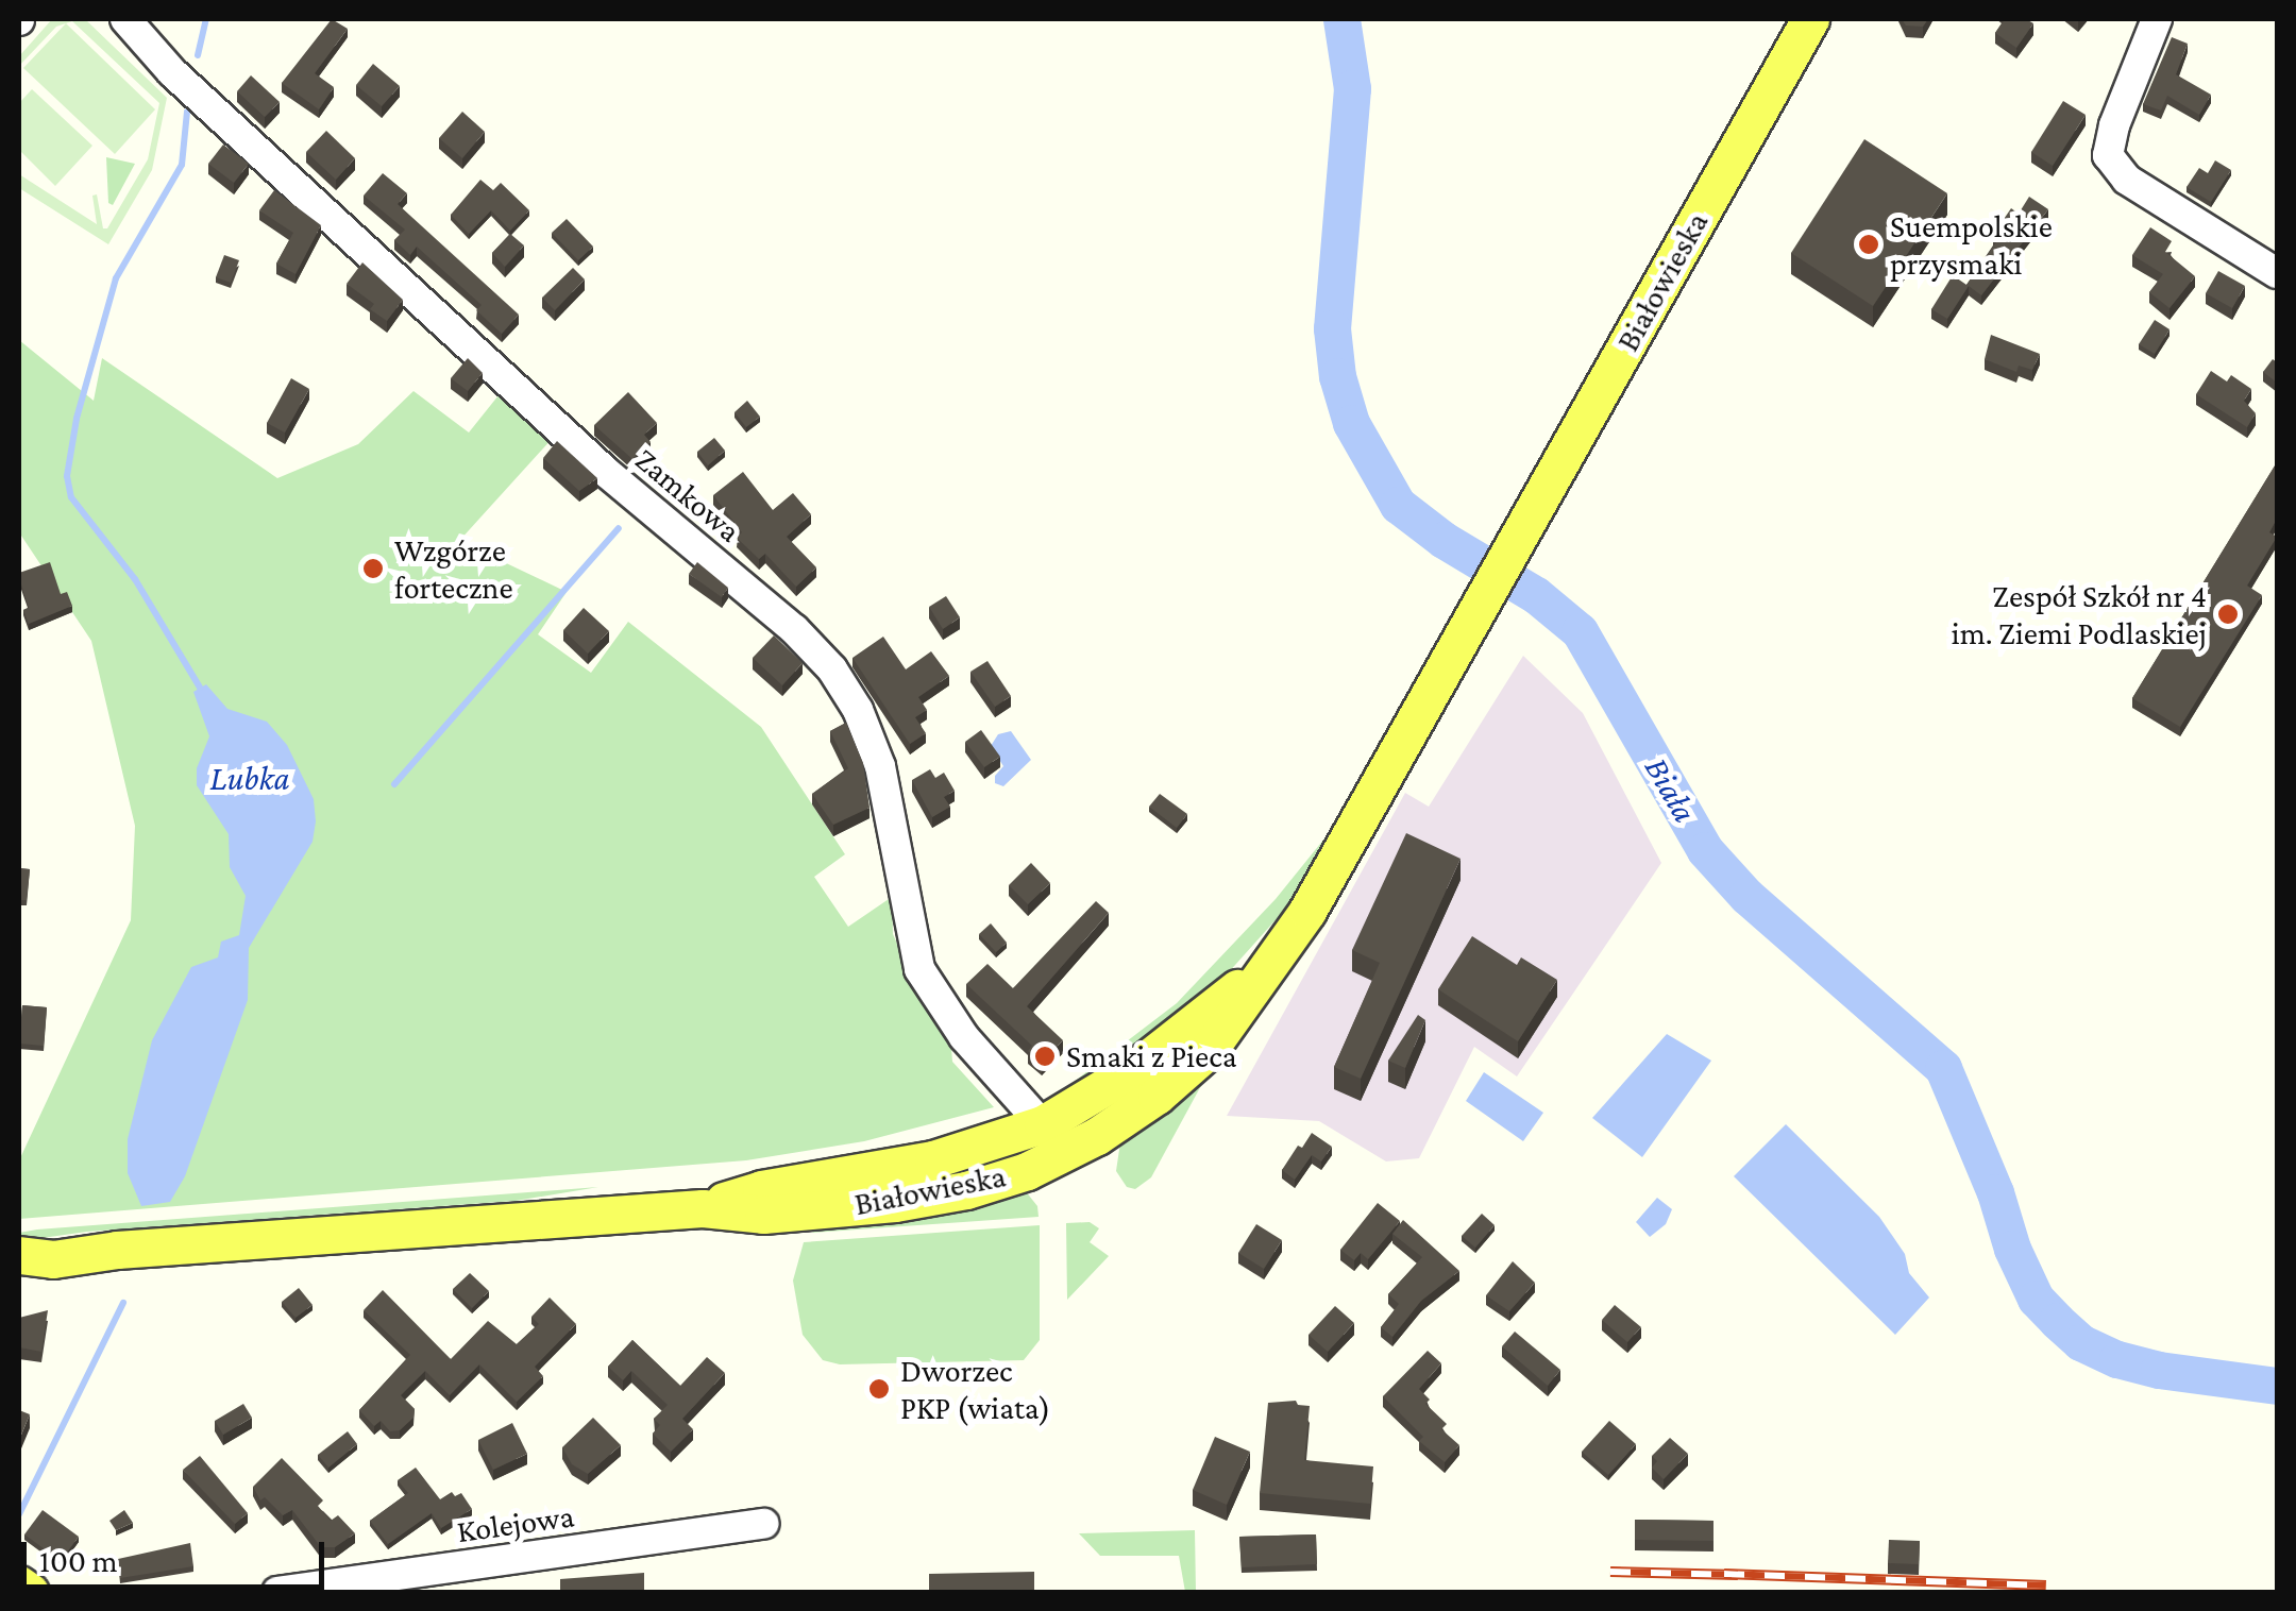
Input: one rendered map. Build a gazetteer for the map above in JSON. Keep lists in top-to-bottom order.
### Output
{
  "streets": {
    "main road": ["Białowieska"],
    "street": ["Zamkowa", "Kolejowa"]
  },
  "crossings": [
    ["Białowieska", "Zamkowa"]
  ],
  "water": ["Lubka", "Biała"],
  "places": [
    "Suempolskie przysmaki",
    "Wzgórze forteczne",
    "Zespół Szkół nr 4 im. Ziemi Podlaskiej",
    "Smaki z Pieca",
    "Dworzec PKP (wiata)"
  ],
  "scale_bar": "100 m"
}
